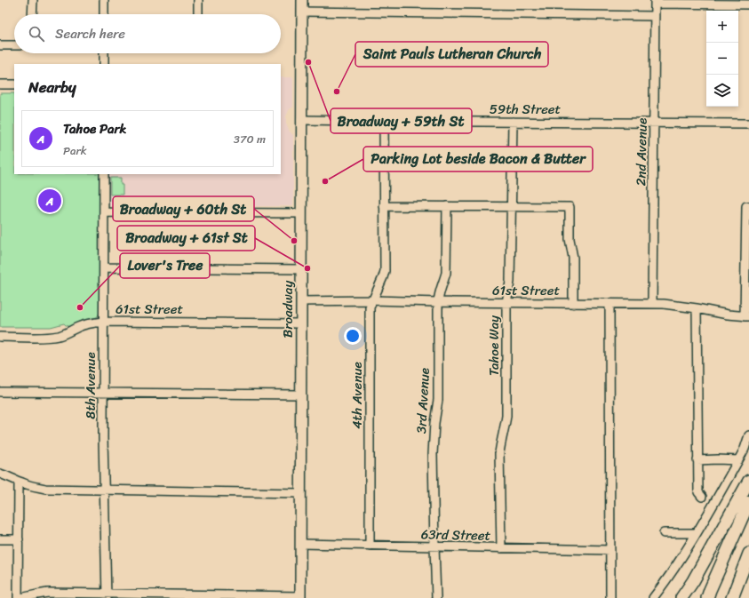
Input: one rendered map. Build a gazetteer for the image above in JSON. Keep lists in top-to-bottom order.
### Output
{
  "streets": {
    "main road": ["Broadway"],
    "street": [
      "59th Street",
      "2nd Avenue",
      "61st Street",
      "Tahoe Way",
      "8th Avenue",
      "4th Avenue",
      "3rd Avenue",
      "63rd Street"
    ]
  },
  "crossings": [
    ["59th Street", "2nd Avenue"],
    ["59th Street", "Broadway"],
    ["59th Street", "Tahoe Way"],
    ["59th Street", "4th Avenue"],
    ["2nd Avenue", "61st Street"],
    ["61st Street", "Broadway"],
    ["61st Street", "Tahoe Way"],
    ["61st Street", "8th Avenue"],
    ["61st Street", "4th Avenue"],
    ["61st Street", "3rd Avenue"],
    ["Broadway", "63rd Street"],
    ["Tahoe Way", "63rd Street"],
    ["4th Avenue", "63rd Street"],
    ["3rd Avenue", "63rd Street"]
  ],
  "places": [
    "Broadway + 59th St",
    "Saint Pauls Lutheran Church",
    "Parking Lot beside Bacon & Butter",
    "Broadway + 60th St",
    "Broadway + 61st St",
    "Lover's Tree"
  ],
  "page": {
    "map_buttons": ["+", "−"],
    "search": "Search here",
    "heading": "Nearby",
    "list": [
      {
        "mark": "A",
        "name": "Tahoe Park",
        "note": "Park",
        "value": "370 m"
      }
    ],
    "pins": "A"
  }
}
